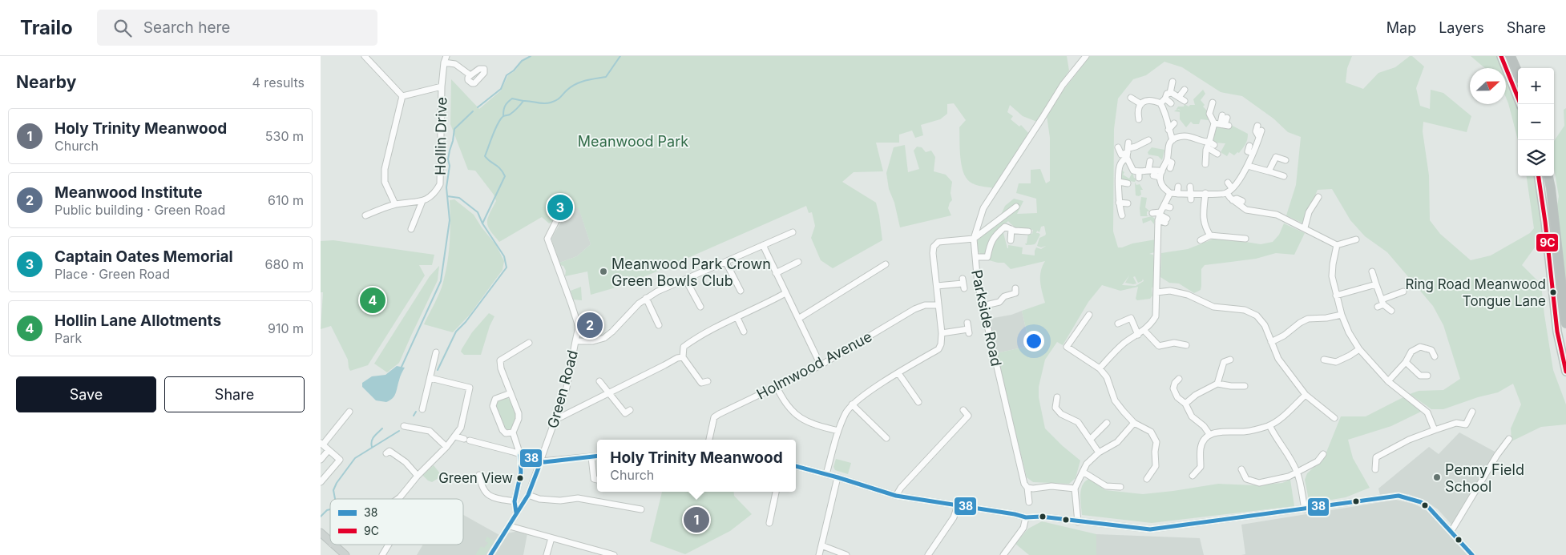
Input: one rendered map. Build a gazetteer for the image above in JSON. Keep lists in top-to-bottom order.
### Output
{
  "streets": {
    "street": [
      "Hollin Drive",
      "Parkside Road",
      "Holmwood Avenue",
      "Green Road"
    ]
  },
  "parks": ["Meanwood Park"],
  "places": [
    "Meanwood Park Crown Green Bowls Club",
    "Ring Road Meanwood Tongue Lane",
    "Penny Field School",
    "Green View"
  ],
  "lines": ["transit line 9C", "transit line 38"],
  "legend": ["38", "9C"],
  "north": "right",
  "page": {
    "header": "Trailo",
    "search": "Search here",
    "nav": ["Map", "Layers", "Share"],
    "heading": ["Nearby", "4 results"],
    "map_buttons": ["+", "−"],
    "list": [
      {
        "mark": "1",
        "name": "Holy Trinity Meanwood",
        "note": "Church",
        "value": "530 m"
      },
      {
        "mark": "2",
        "name": "Meanwood Institute",
        "note": "Public building · Green Road",
        "value": "610 m"
      },
      {
        "mark": "3",
        "name": "Captain Oates Memorial",
        "note": "Place · Green Road",
        "value": "680 m"
      },
      {
        "mark": "4",
        "name": "Hollin Lane Allotments",
        "note": "Park",
        "value": "910 m"
      }
    ],
    "pins": [
      "3",
      "4",
      "2",
      "1"
    ],
    "buttons": ["Save", "Share"],
    "popup": ["Holy Trinity Meanwood", "Church"]
  }
}
